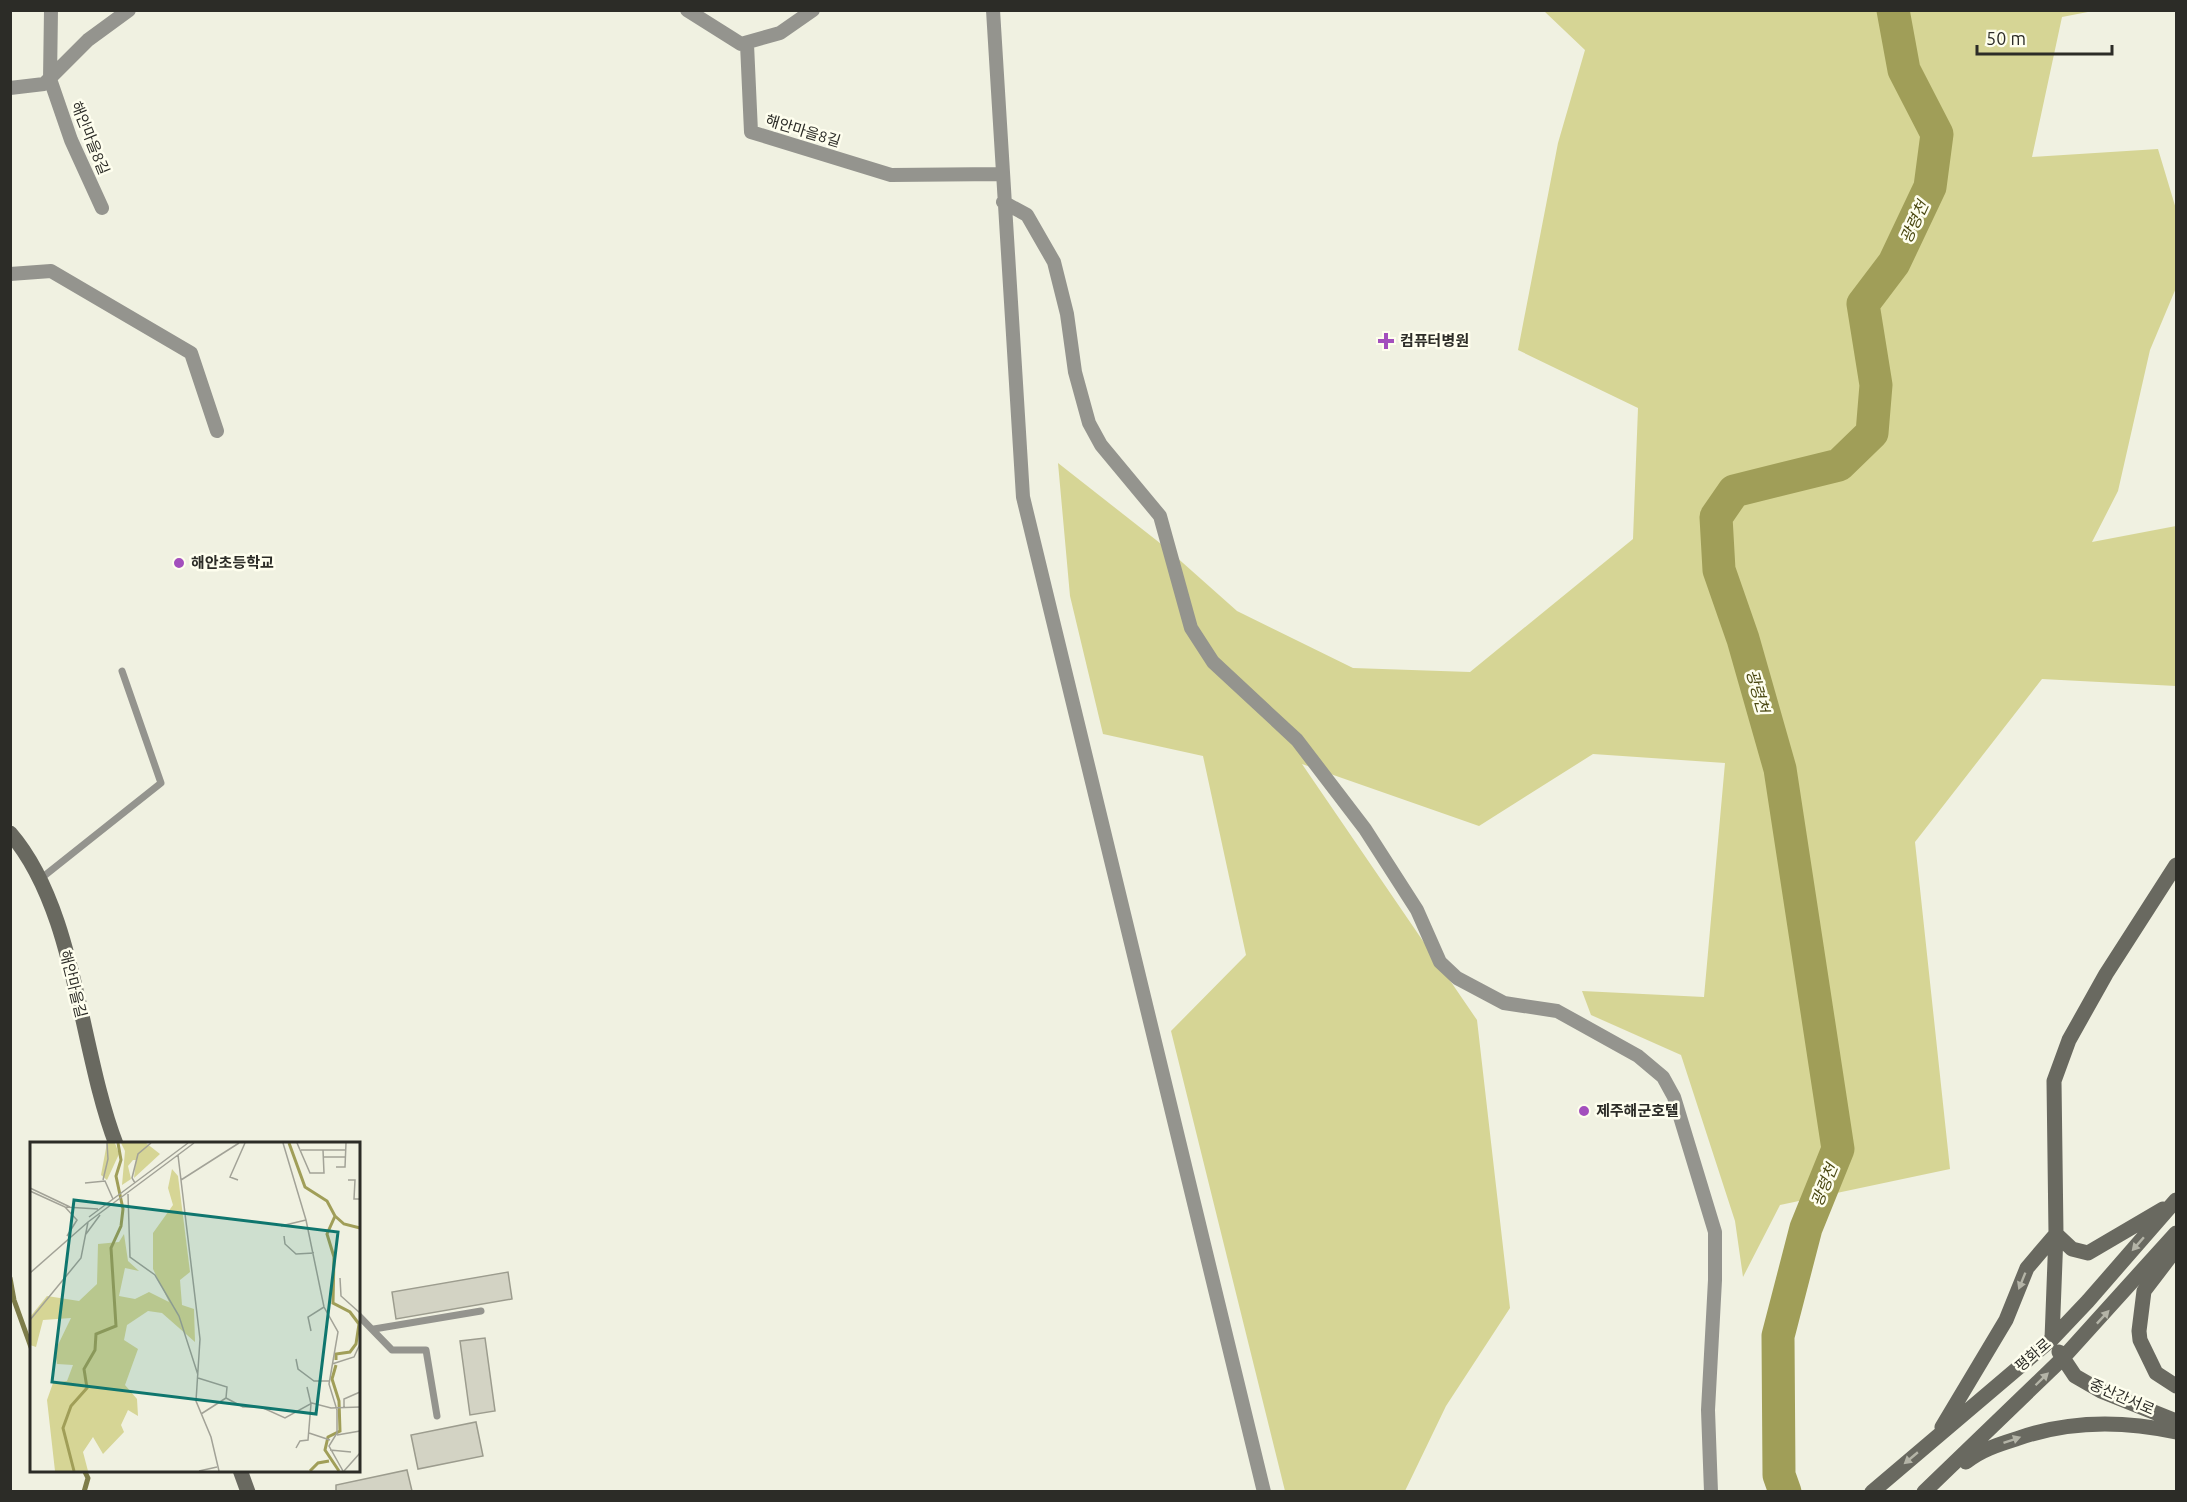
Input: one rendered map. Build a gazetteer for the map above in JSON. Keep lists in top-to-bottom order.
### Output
{
  "streets": {
    "main road": ["해안마을길", "평화로", "중산간서로"],
    "street": ["해안마을8길"]
  },
  "crossings": [
    ["평화로", "중산간서로"]
  ],
  "water": ["광령천"],
  "places": {
    "health": ["컴퓨터병원"],
    "other": ["해안초등학교", "제주해군호텔"]
  },
  "scale_bar": "50 m"
}
